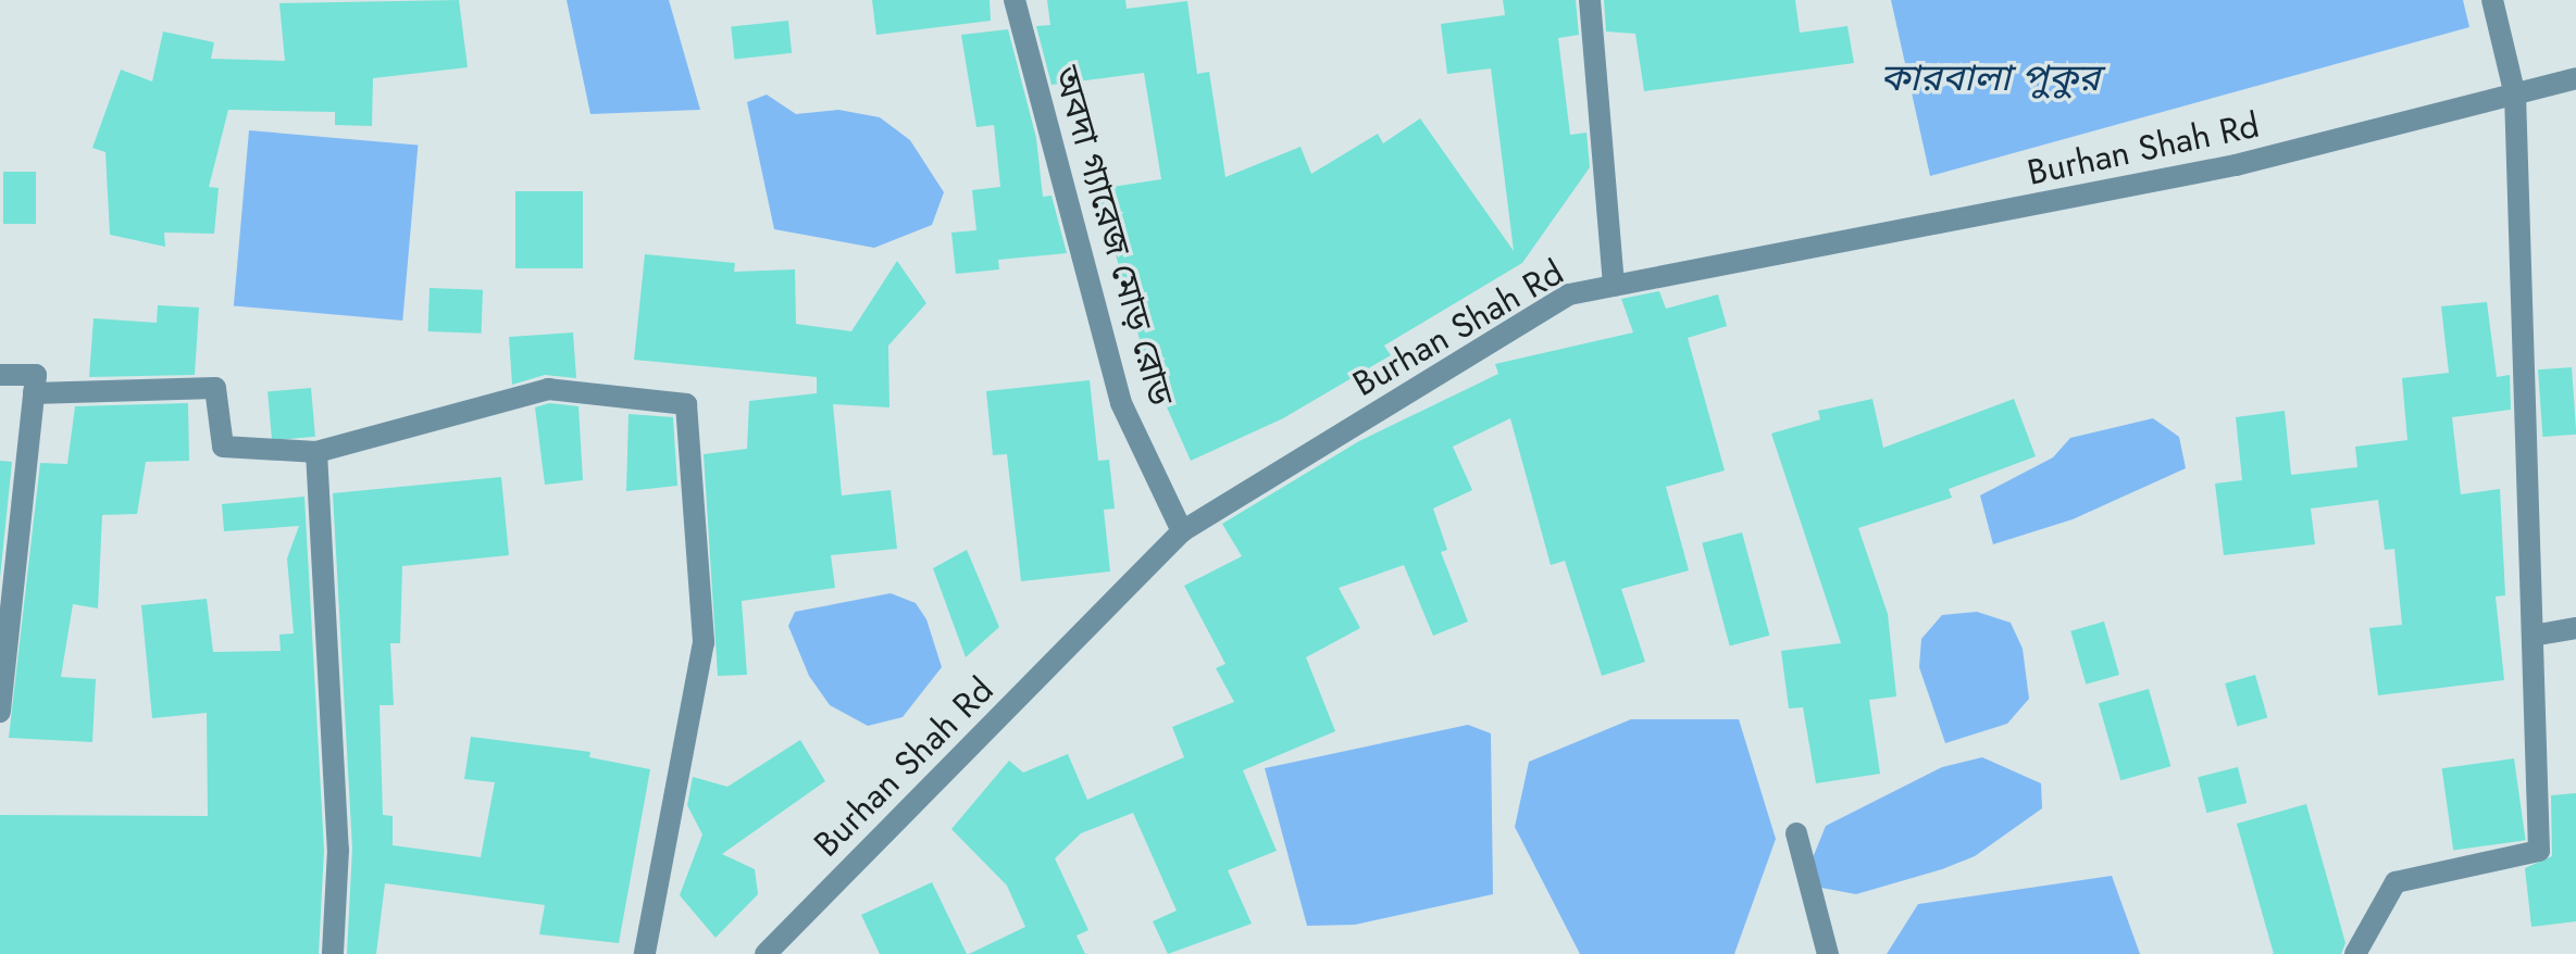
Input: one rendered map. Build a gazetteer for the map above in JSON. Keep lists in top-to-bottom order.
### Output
{
  "streets": {
    "street": ["Burhan Shah Rd", "অবদা গ্যারেজ মোড় রোড"]
  },
  "crossings": [
    ["Burhan Shah Rd", "অবদা গ্যারেজ মোড় রোড"]
  ],
  "water": ["কারবালা পুকুর"]
}
